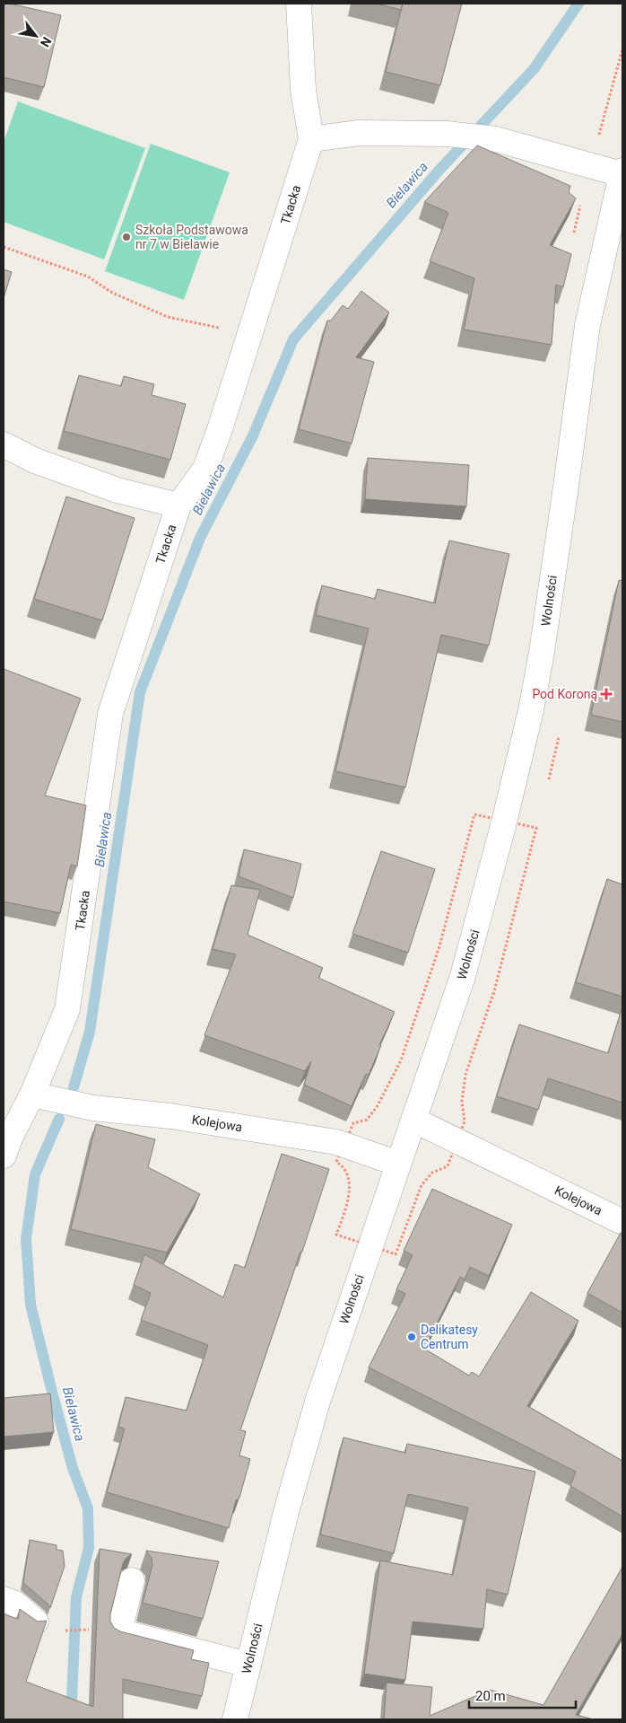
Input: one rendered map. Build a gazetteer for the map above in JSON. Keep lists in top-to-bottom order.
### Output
{
  "streets": {
    "street": ["Tkacka", "Wolności", "Kolejowa"]
  },
  "crossings": [
    ["Tkacka", "Kolejowa"],
    ["Wolności", "Kolejowa"]
  ],
  "water": ["Bielawica"],
  "places": {
    "other": ["Szkoła Podstawowa nr 7 w Bielawie", "Delikatesy Centrum"],
    "health": ["Pod Koroną"]
  },
  "scale_bar": "20 m",
  "north": "bottom right"
}
